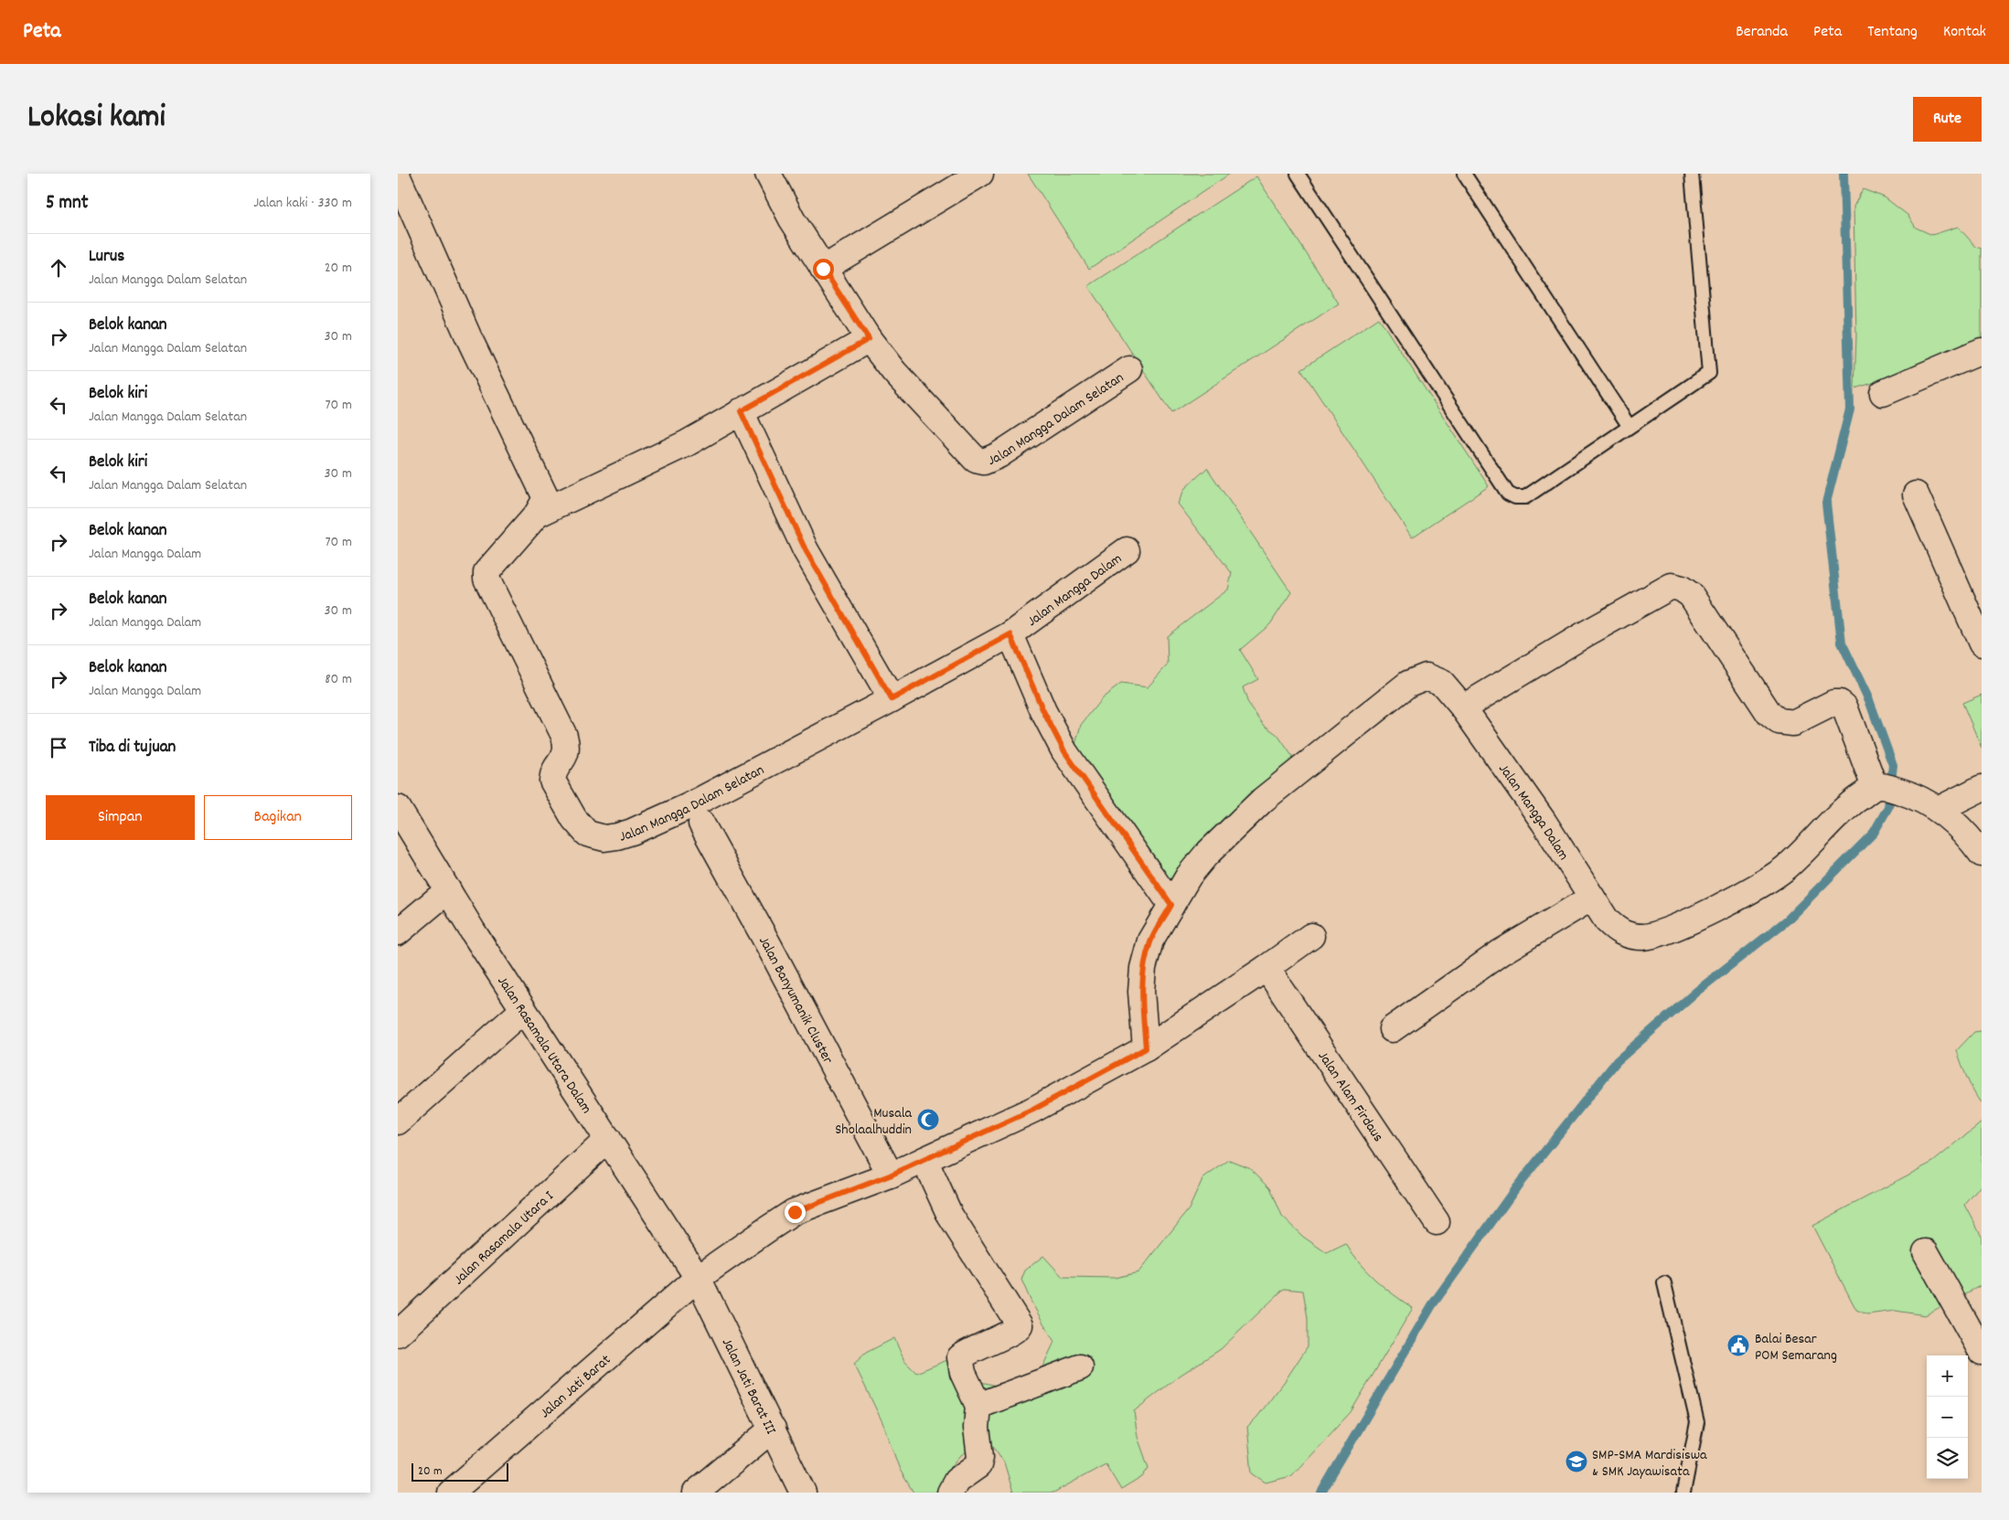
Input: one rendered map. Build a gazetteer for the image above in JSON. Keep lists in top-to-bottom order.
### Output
{
  "streets": {
    "street": [
      "Jalan Mangga Dalam Selatan",
      "Jalan Mangga Dalam",
      "Jalan Banyumanik Cluster",
      "Jalan Rasamala Utara Dalam",
      "Jalan Alam Firdaus",
      "Jalan Rasamala Utara I",
      "Jalan Jati Barat",
      "Jalan Jati Barat III"
    ]
  },
  "crossings": [
    ["Jalan Mangga Dalam Selatan", "Jalan Mangga Dalam"],
    ["Jalan Rasamala Utara Dalam", "Jalan Rasamala Utara I"],
    ["Jalan Rasamala Utara Dalam", "Jalan Jati Barat"],
    ["Jalan Rasamala Utara Dalam", "Jalan Jati Barat III"],
    ["Jalan Jati Barat", "Jalan Jati Barat III"]
  ],
  "places": {
    "mosque": ["Musala Sholaalhuddin"],
    "public building": ["Balai Besar POM Semarang"],
    "school or university": ["SMP-SMA Mardisiswa & SMK Jayawisata"]
  },
  "scale_bar": "20 m",
  "page": {
    "header": "Peta",
    "nav": [
      "Beranda",
      "Peta",
      "Tentang",
      "Kontak"
    ],
    "title": "Lokasi kami",
    "buttons": [
      "Rute",
      ["Simpan", "Bagikan"]
    ],
    "heading": ["5 mnt", "Jalan kaki · 330 m"],
    "list": [
      ["Lurus", "Jalan Mangga Dalam Selatan", "20 m"],
      ["Belok kanan", "Jalan Mangga Dalam Selatan", "30 m"],
      ["Belok kiri", "Jalan Mangga Dalam Selatan", "70 m"],
      ["Belok kiri", "Jalan Mangga Dalam Selatan", "30 m"],
      ["Belok kanan", "Jalan Mangga Dalam", "70 m"],
      ["Belok kanan", "Jalan Mangga Dalam", "30 m"],
      ["Belok kanan", "Jalan Mangga Dalam", "80 m"],
      "Tiba di tujuan"
    ],
    "map_buttons": ["+", "−"],
    "scale": "20 m"
  }
}
